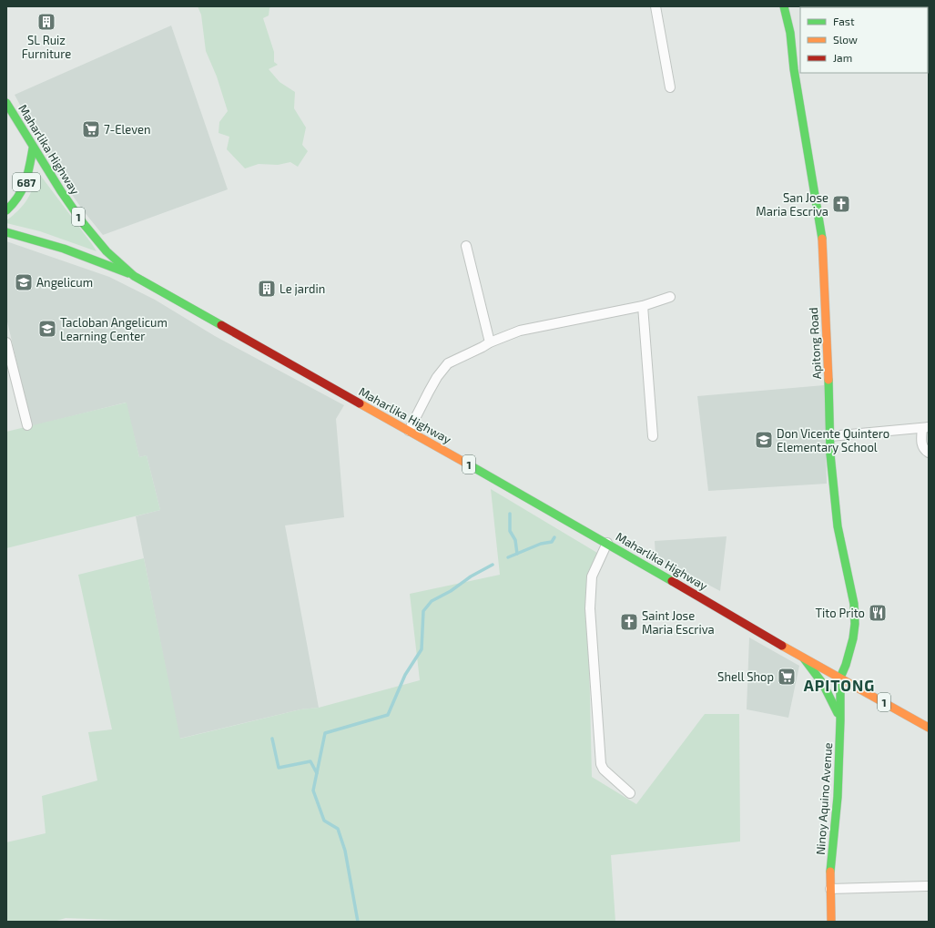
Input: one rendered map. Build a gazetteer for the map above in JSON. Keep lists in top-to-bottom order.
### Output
{
  "streets": {
    "main road": [
      "Maharlika Highway",
      "687",
      "1",
      "Apitong Road",
      "Ninoy Aquino Avenue"
    ]
  },
  "crossings": [
    ["Maharlika Highway", "687"],
    ["Maharlika Highway", "Apitong Road"],
    ["Maharlika Highway", "Ninoy Aquino Avenue"],
    ["Apitong Road", "Ninoy Aquino Avenue"]
  ],
  "districts": ["APITONG"],
  "places": {
    "building": ["SL Ruiz Furniture", "Le jardin"],
    "supermarket": ["7-Eleven", "Shell Shop"],
    "church": ["San Jose Maria Escriva", "Saint Jose Maria Escriva"],
    "school or university": ["Angelicum", "Tacloban Angelicum Learning Center", "Don Vicente Quintero Elementary School"],
    "restaurant": ["Tito Prito"]
  },
  "legend": ["Fast", "Slow", "Jam"]
}
